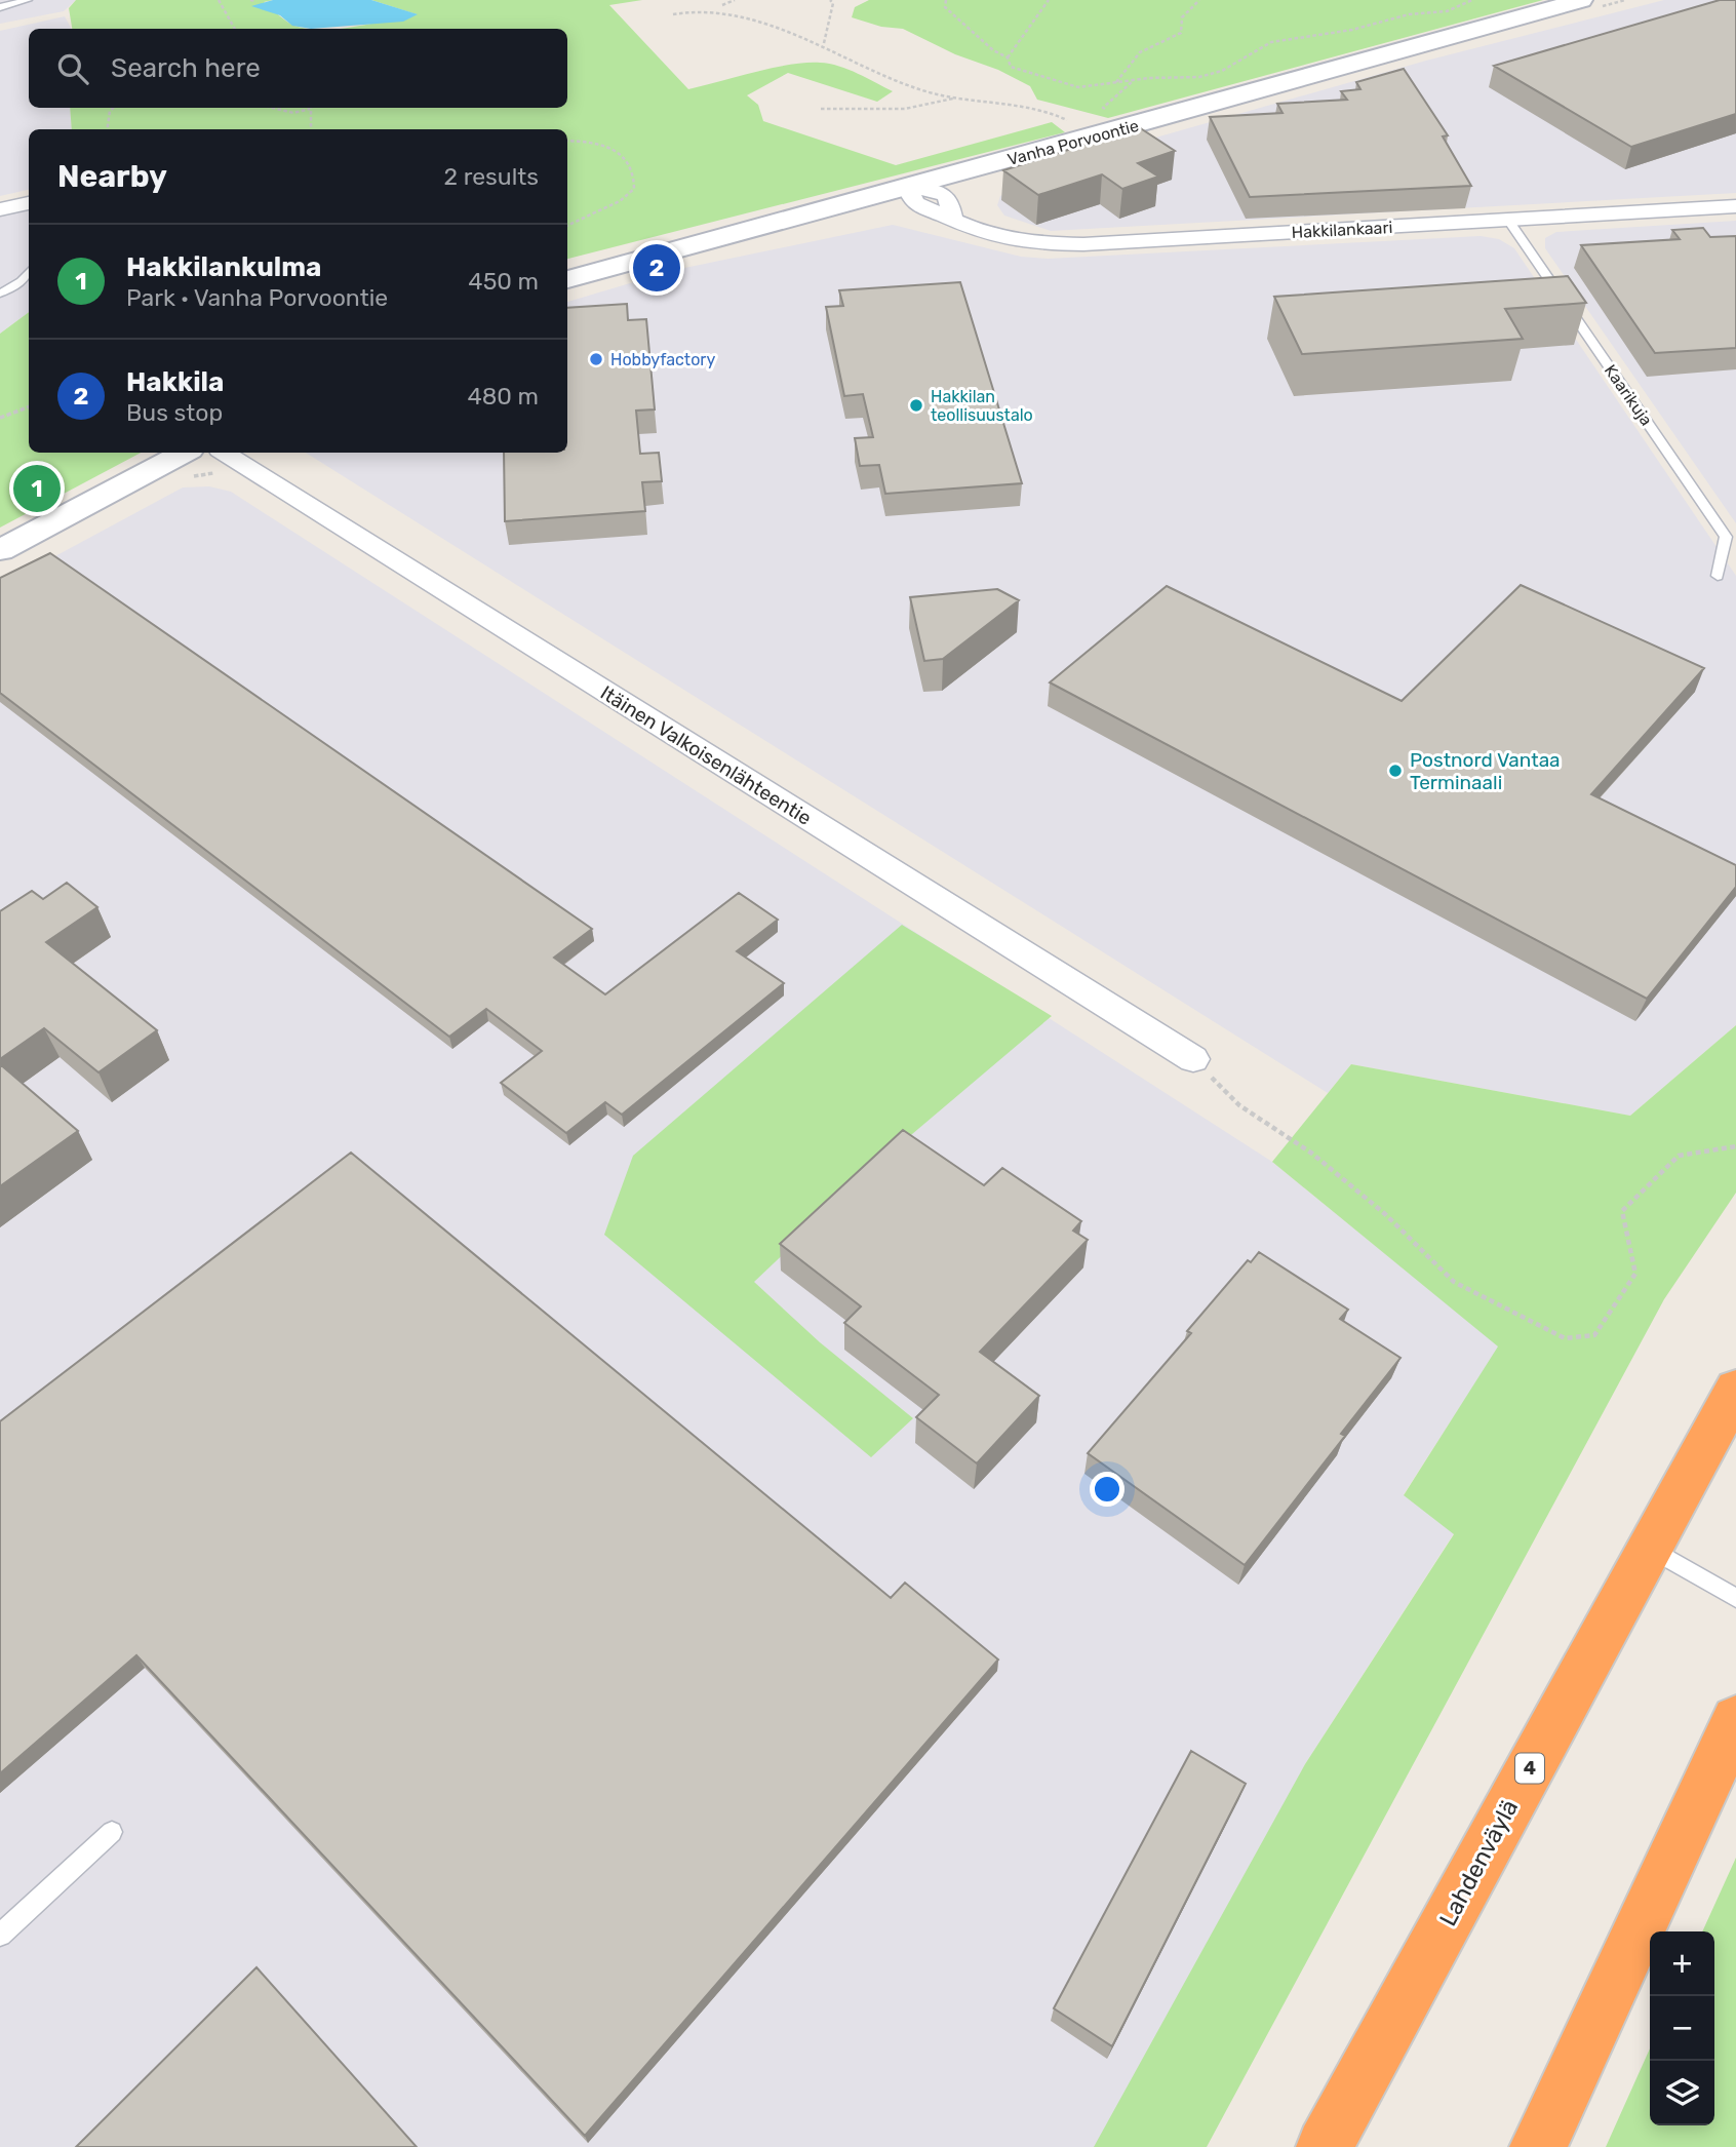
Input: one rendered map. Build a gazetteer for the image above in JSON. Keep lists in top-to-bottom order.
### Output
{
  "streets": {
    "highway": ["4", "Lahdenväylä"],
    "main road": ["Vanha Porvoontie"],
    "street": ["Hakkilankaari", "Itäinen Valkoisenlähteentie"],
    "lane": ["Kaarikuja"]
  },
  "crossings": [
    ["Vanha Porvoontie", "Hakkilankaari"],
    ["Hakkilankaari", "Kaarikuja"]
  ],
  "places": ["Hobbyfactory", "Hakkilan teollisuustalo", "Postnord Vantaa Terminaali"],
  "page": {
    "search": "Search here",
    "heading": ["Nearby", "2 results"],
    "list": [
      {
        "mark": "1",
        "name": "Hakkilankulma",
        "note": "Park · Vanha Porvoontie",
        "value": "450 m"
      },
      {
        "mark": "2",
        "name": "Hakkila",
        "note": "Bus stop",
        "value": "480 m"
      }
    ],
    "pins": ["2", "1"],
    "map_buttons": ["+", "−"]
  }
}
